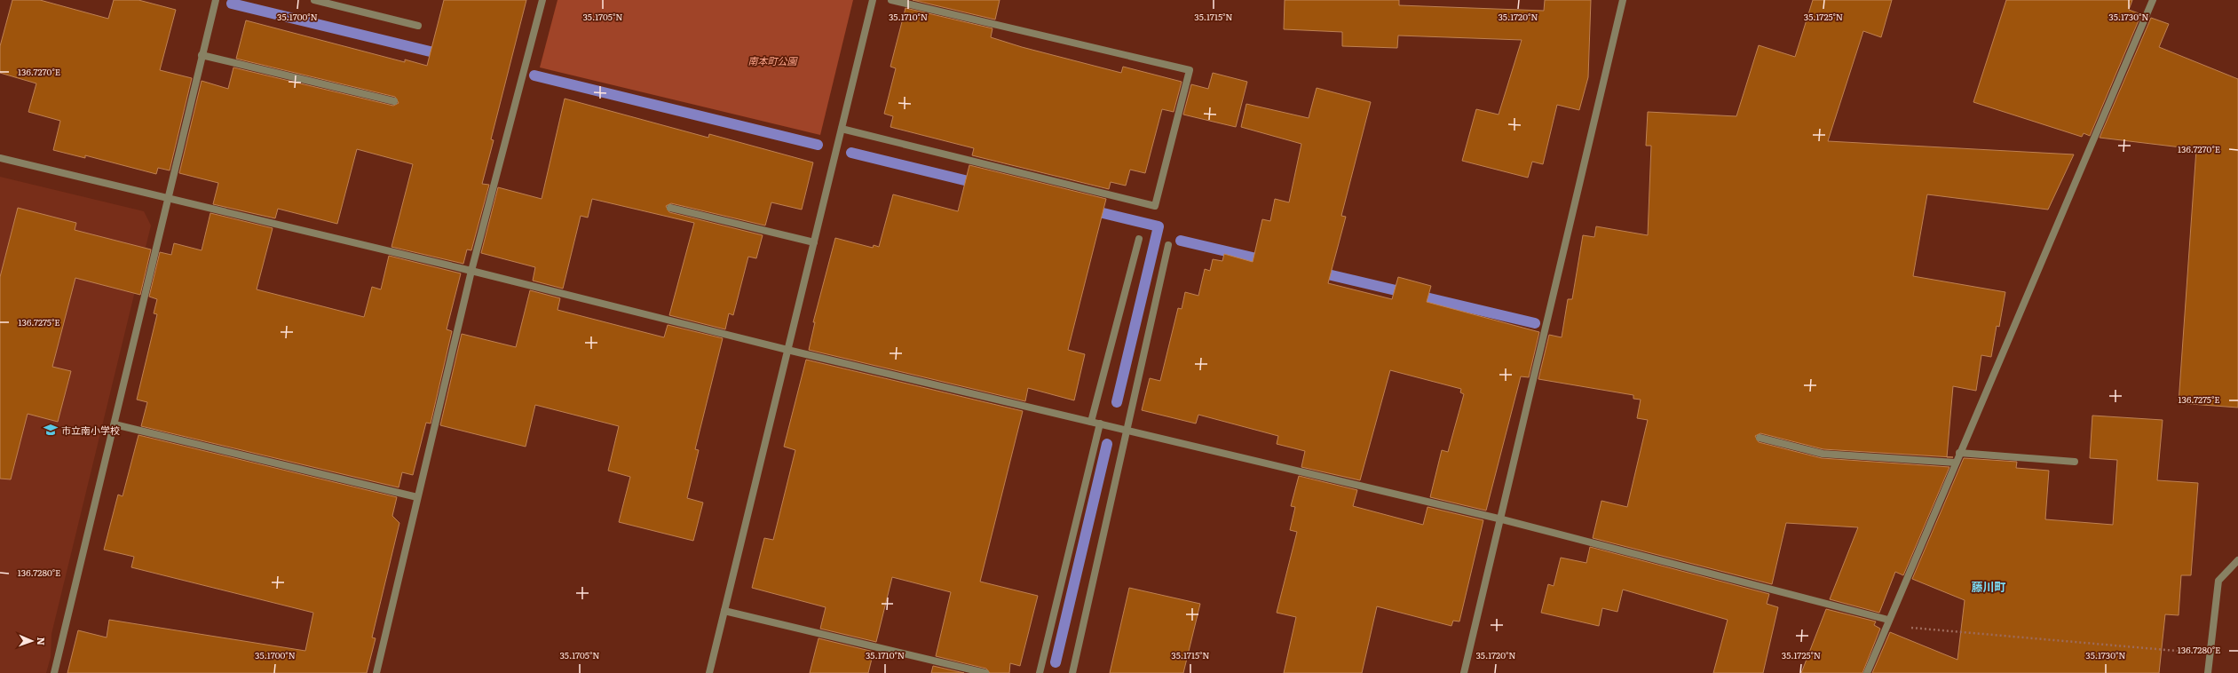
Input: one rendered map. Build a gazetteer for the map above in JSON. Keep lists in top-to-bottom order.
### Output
{
  "districts": ["藤川町"],
  "parks": ["南本町公園"],
  "places": {
    "school or university": ["市立南小学校"]
  },
  "north": "right",
  "coordinates": [
    "35.1700°N",
    "35.1705°N",
    "35.1710°N",
    "35.1715°N",
    "35.1720°N",
    "35.1725°N",
    "35.1730°N",
    "136.7270°E",
    "136.7275°E",
    "136.7280°E"
  ]
}
